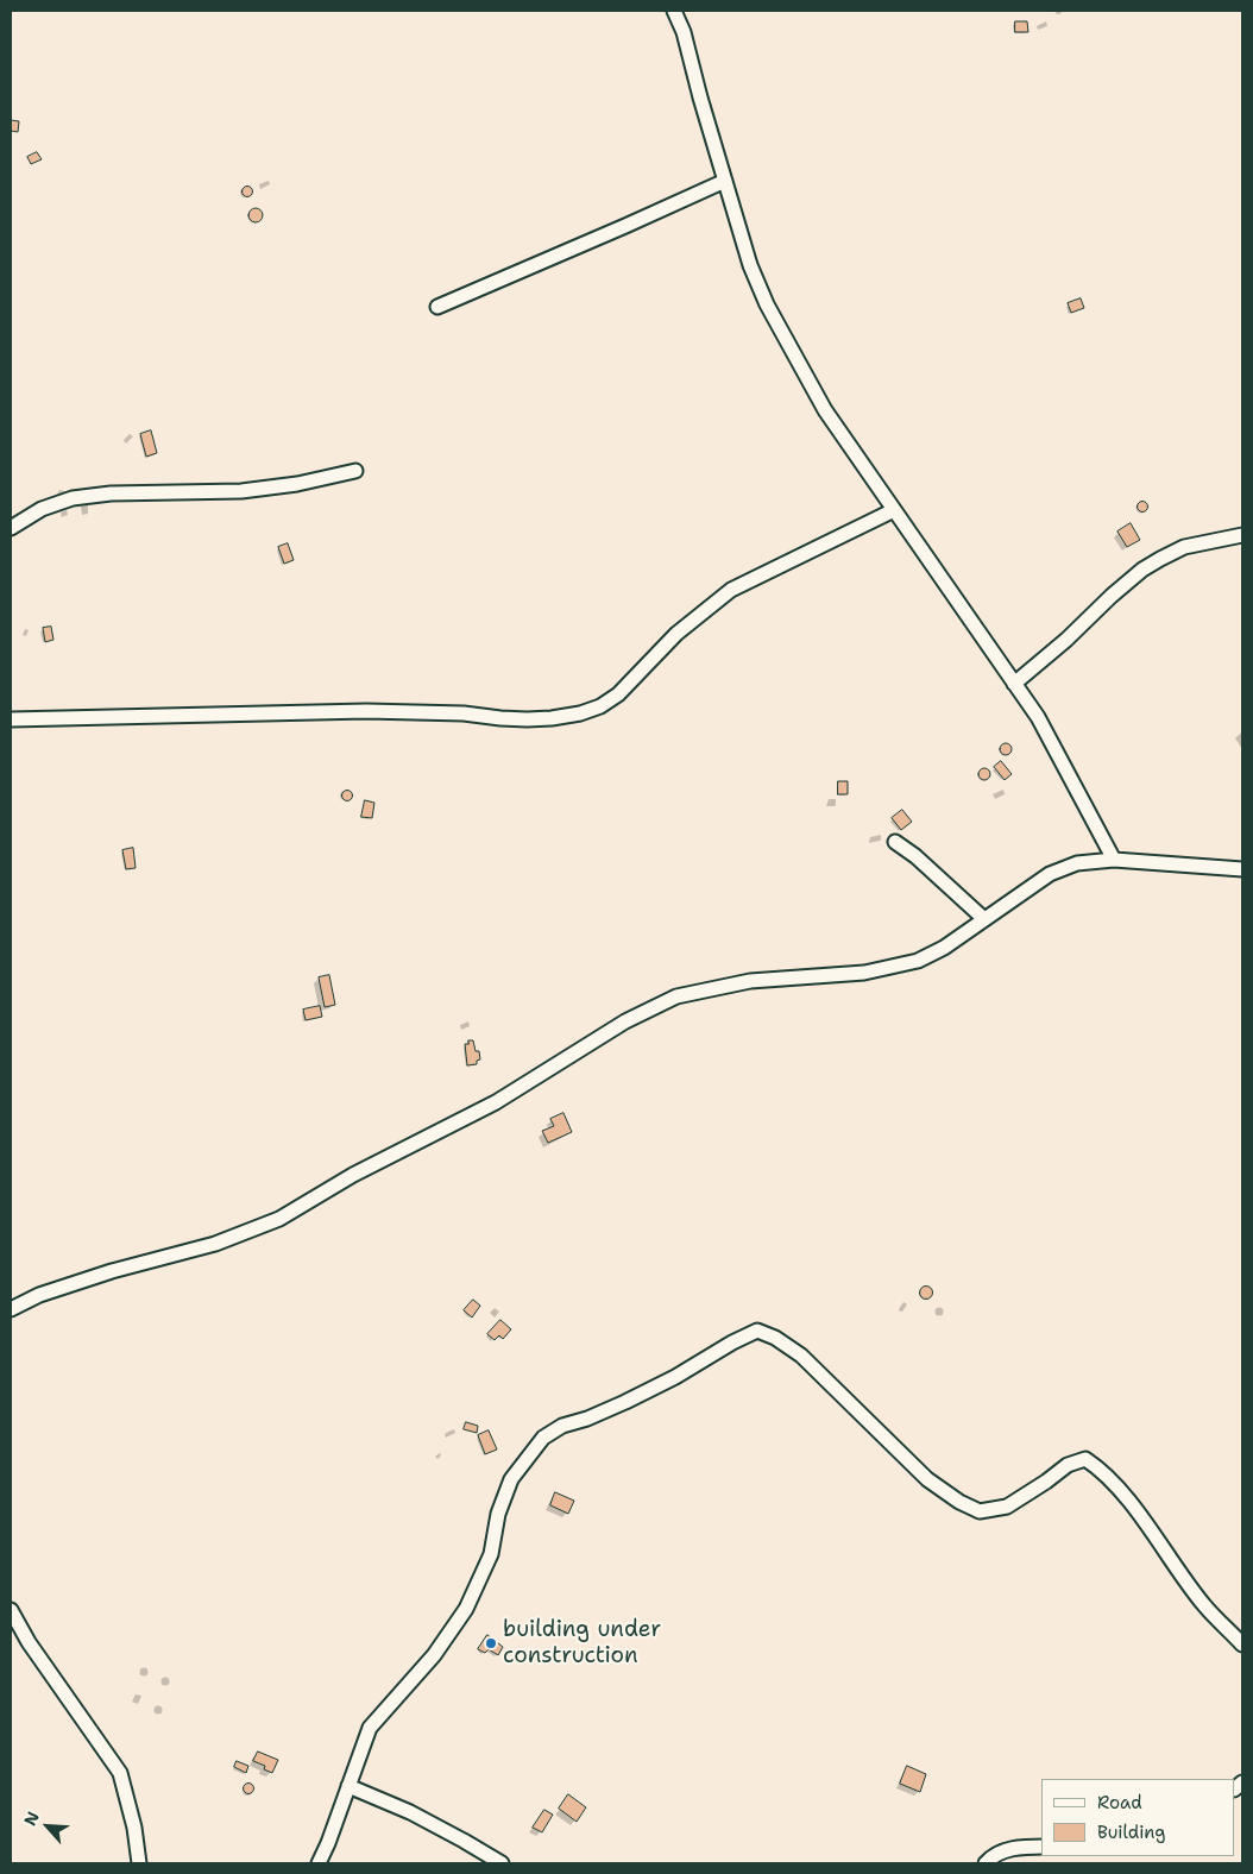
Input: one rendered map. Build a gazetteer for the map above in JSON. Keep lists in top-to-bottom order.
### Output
{
  "places": ["building under construction"],
  "legend": ["Road", "Building"],
  "north": "top left"
}
